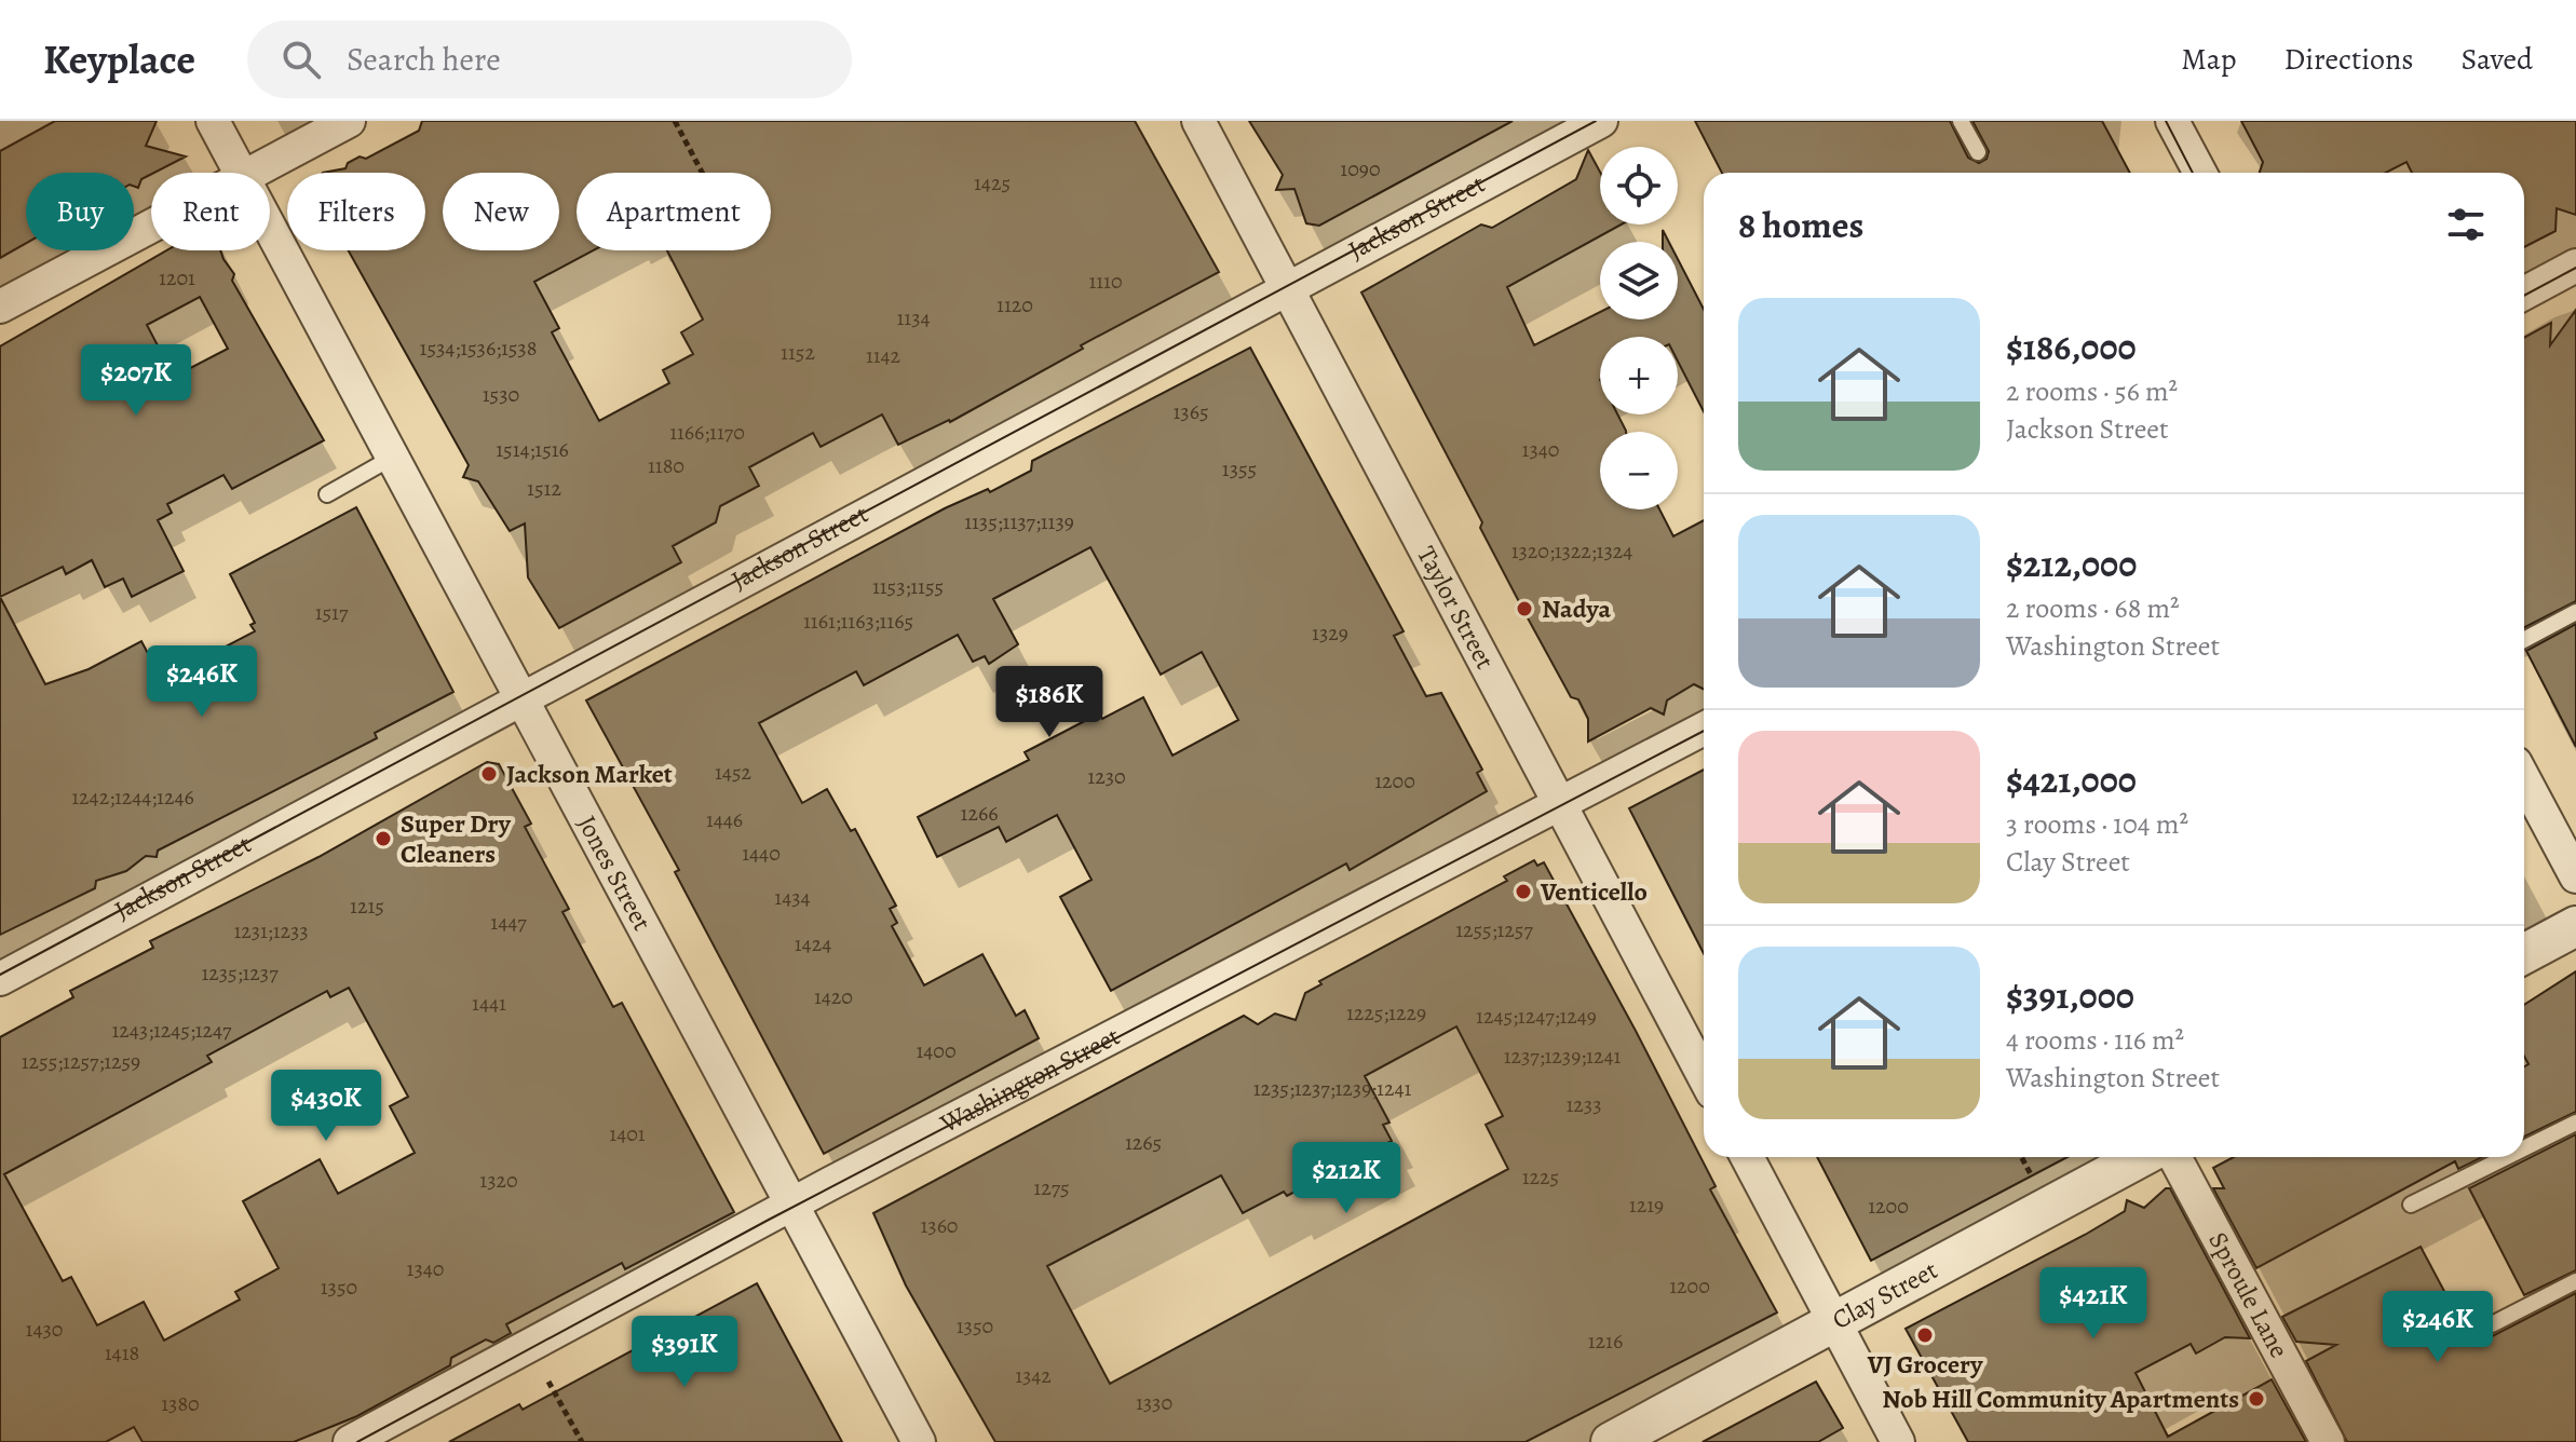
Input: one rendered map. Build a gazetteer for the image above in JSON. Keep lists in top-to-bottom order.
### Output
{
  "streets": {
    "street": [
      "Jackson Street",
      "Taylor Street",
      "Jones Street",
      "Washington Street",
      "Sproule Lane",
      "Clay Street"
    ]
  },
  "crossings": [
    ["Jackson Street", "Taylor Street"],
    ["Jackson Street", "Jones Street"],
    ["Taylor Street", "Washington Street"],
    ["Jones Street", "Washington Street"]
  ],
  "places": [
    "Nadya",
    "Jackson Market",
    "Super Dry Cleaners",
    "Venticello",
    "VJ Grocery",
    "Nob Hill Community Apartments"
  ],
  "house_numbers": [
    "1090",
    "1425",
    "1201",
    "1110",
    "1120",
    "1134",
    "1534;1536;1538",
    "1152",
    "1142",
    "1530",
    "1365",
    "1166;1170",
    "1514;1516",
    "1340",
    "1180",
    "1355",
    "1512",
    "1135;1137;1139",
    "1320;1322;1324",
    "1153;1155",
    "1517",
    "1161;1163;1165",
    "1329",
    "1452",
    "1230",
    "1200",
    "1242;1244;1246",
    "1266",
    "1446",
    "1440",
    "1434",
    "1215",
    "1447",
    "1255;1257",
    "1231;1233",
    "1424",
    "1235;1237",
    "1420",
    "1441",
    "1225;1229",
    "1245;1247;1249",
    "1243;1245;1247",
    "1400",
    "1237;1239;1241",
    "1255;1257;1259",
    "1235;1237;1239;1241",
    "1233",
    "1401",
    "1265",
    "1225",
    "1320",
    "1275",
    "1219",
    "1200",
    "1360",
    "1340",
    "1200",
    "1350",
    "1350",
    "1430",
    "1216",
    "1418",
    "1342",
    "1330",
    "1380"
  ],
  "page": {
    "header": "Keyplace",
    "search": "Search here",
    "nav": ["Map", "Directions", "Saved"],
    "map_buttons": ["+", "−"],
    "chip": [
      "Buy",
      "Rent",
      "Filters",
      "New",
      "Apartment"
    ],
    "heading": "8 homes",
    "list": [
      {
        "name": "$186,000",
        "note": "2 rooms · 56 m² · Jackson Street"
      },
      {
        "name": "$212,000",
        "note": "2 rooms · 68 m² · Washington Street"
      },
      {
        "name": "$421,000",
        "note": "3 rooms · 104 m² · Clay Street"
      },
      {
        "name": "$391,000",
        "note": "4 rooms · 116 m² · Washington Street"
      }
    ],
    "price": [
      "$207K",
      "$246K",
      "$186K",
      "$430K",
      "$212K",
      "$421K",
      "$246K",
      "$391K"
    ]
  }
}
